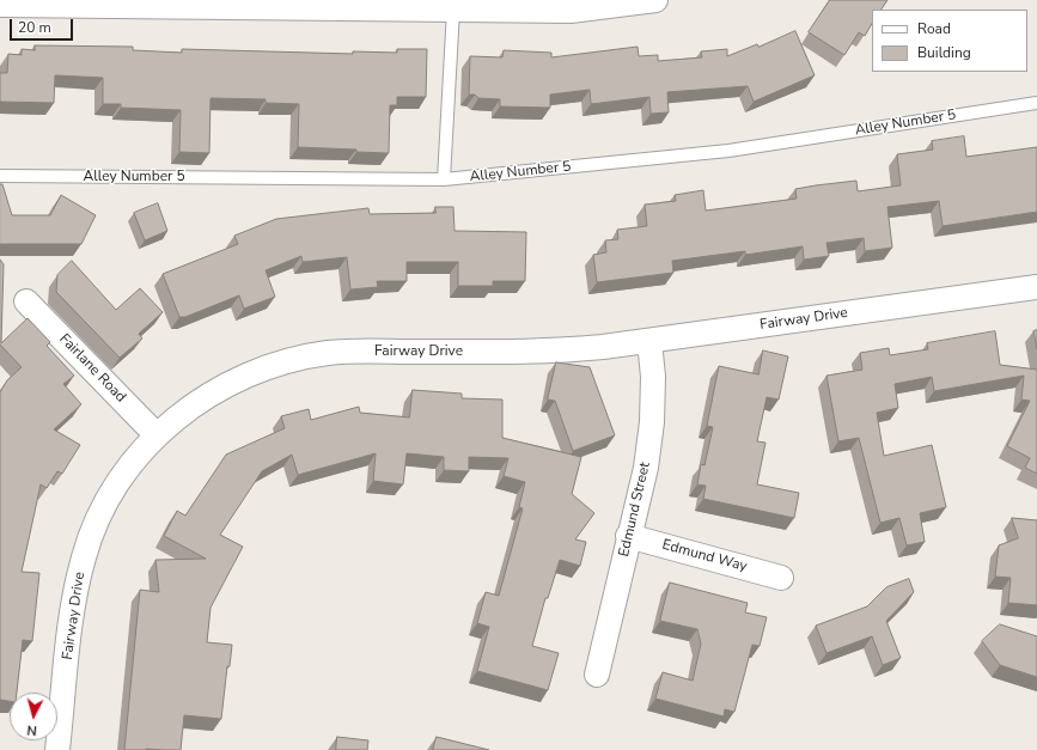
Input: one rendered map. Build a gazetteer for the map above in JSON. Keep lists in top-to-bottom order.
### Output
{
  "streets": {
    "street": [
      "Fairway Drive",
      "Fairlane Road",
      "Edmund Street",
      "Edmund Way"
    ],
    "lane": ["Alley Number 5"]
  },
  "crossings": [
    ["Fairway Drive", "Fairlane Road"],
    ["Fairway Drive", "Edmund Street"],
    ["Edmund Street", "Edmund Way"]
  ],
  "legend": ["Road", "Building"],
  "scale_bar": "20 m",
  "north": "bottom"
}
